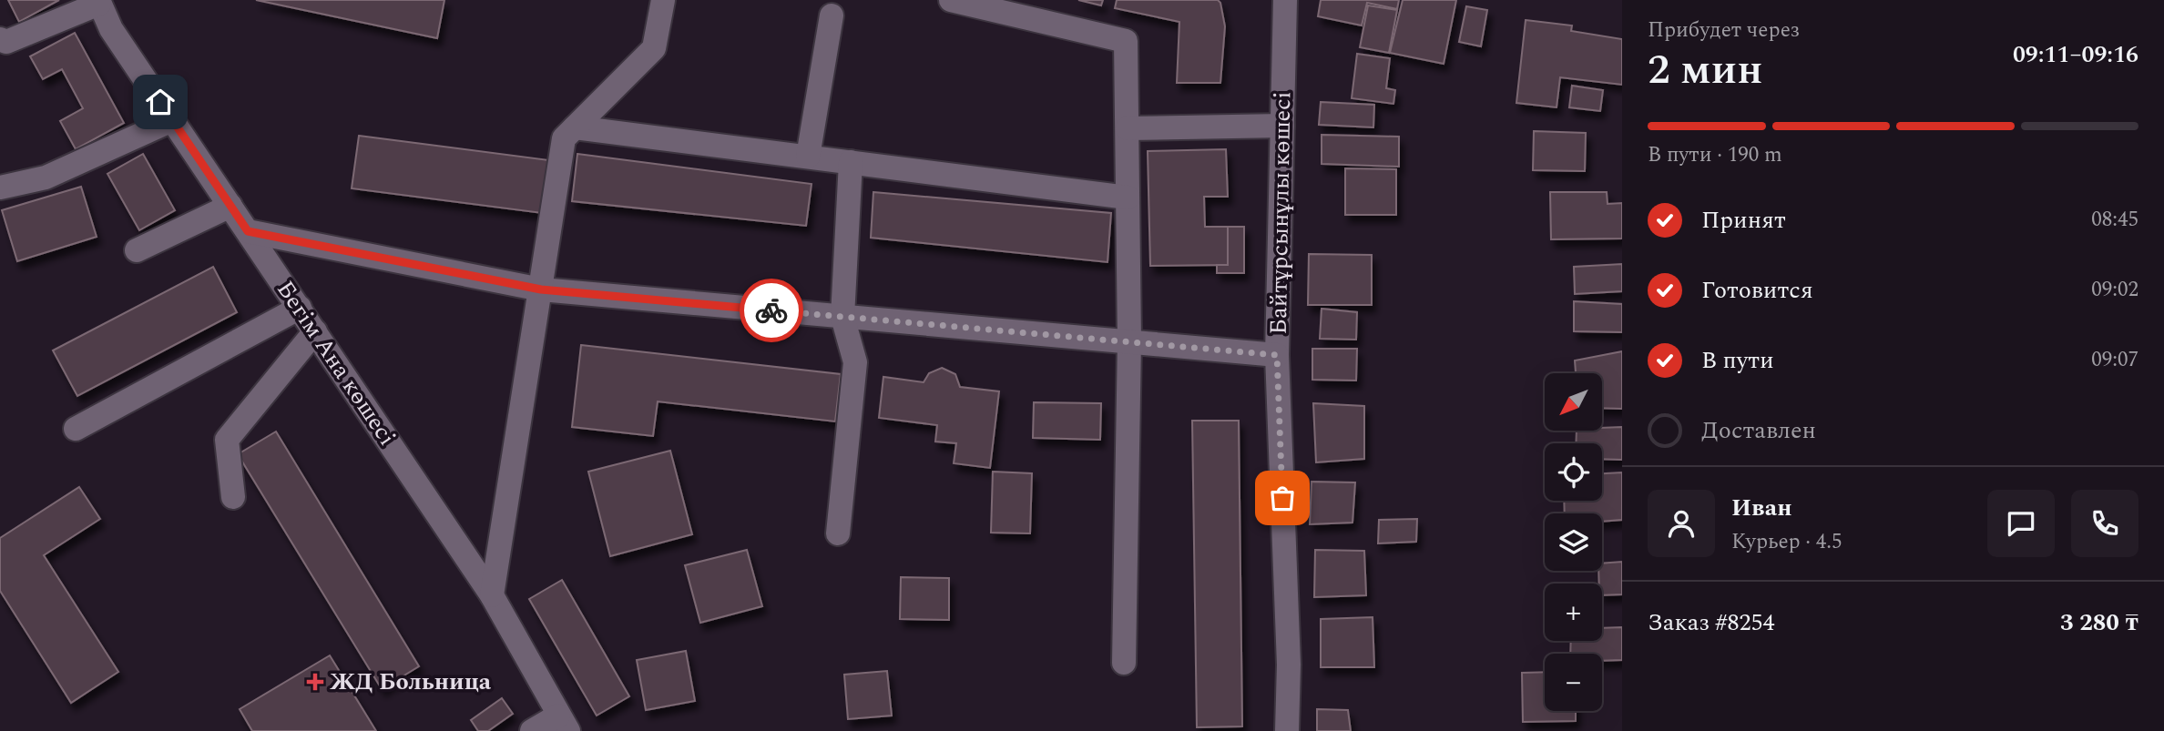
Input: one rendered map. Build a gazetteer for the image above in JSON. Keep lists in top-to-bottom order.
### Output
{
  "streets": {
    "street": ["Байтұрсынұлы көшесі", "Бегім Ана көшесі"]
  },
  "places": {
    "health": ["ЖД Больница"]
  },
  "north": "bottom left",
  "page": {
    "heading": ["2 мин", "Прибудет через", "09:11–09:16"],
    "panel": [
      "Иван",
      "Курьер · 4.5",
      "Заказ #8254",
      "3 280 ₸"
    ],
    "bar": "В пути · 190 m",
    "list": [
      ["Принят", "08:45"],
      ["Готовится", "09:02"],
      ["В пути", "09:07"],
      "Доставлен"
    ],
    "map_buttons": ["+", "−"]
  }
}
